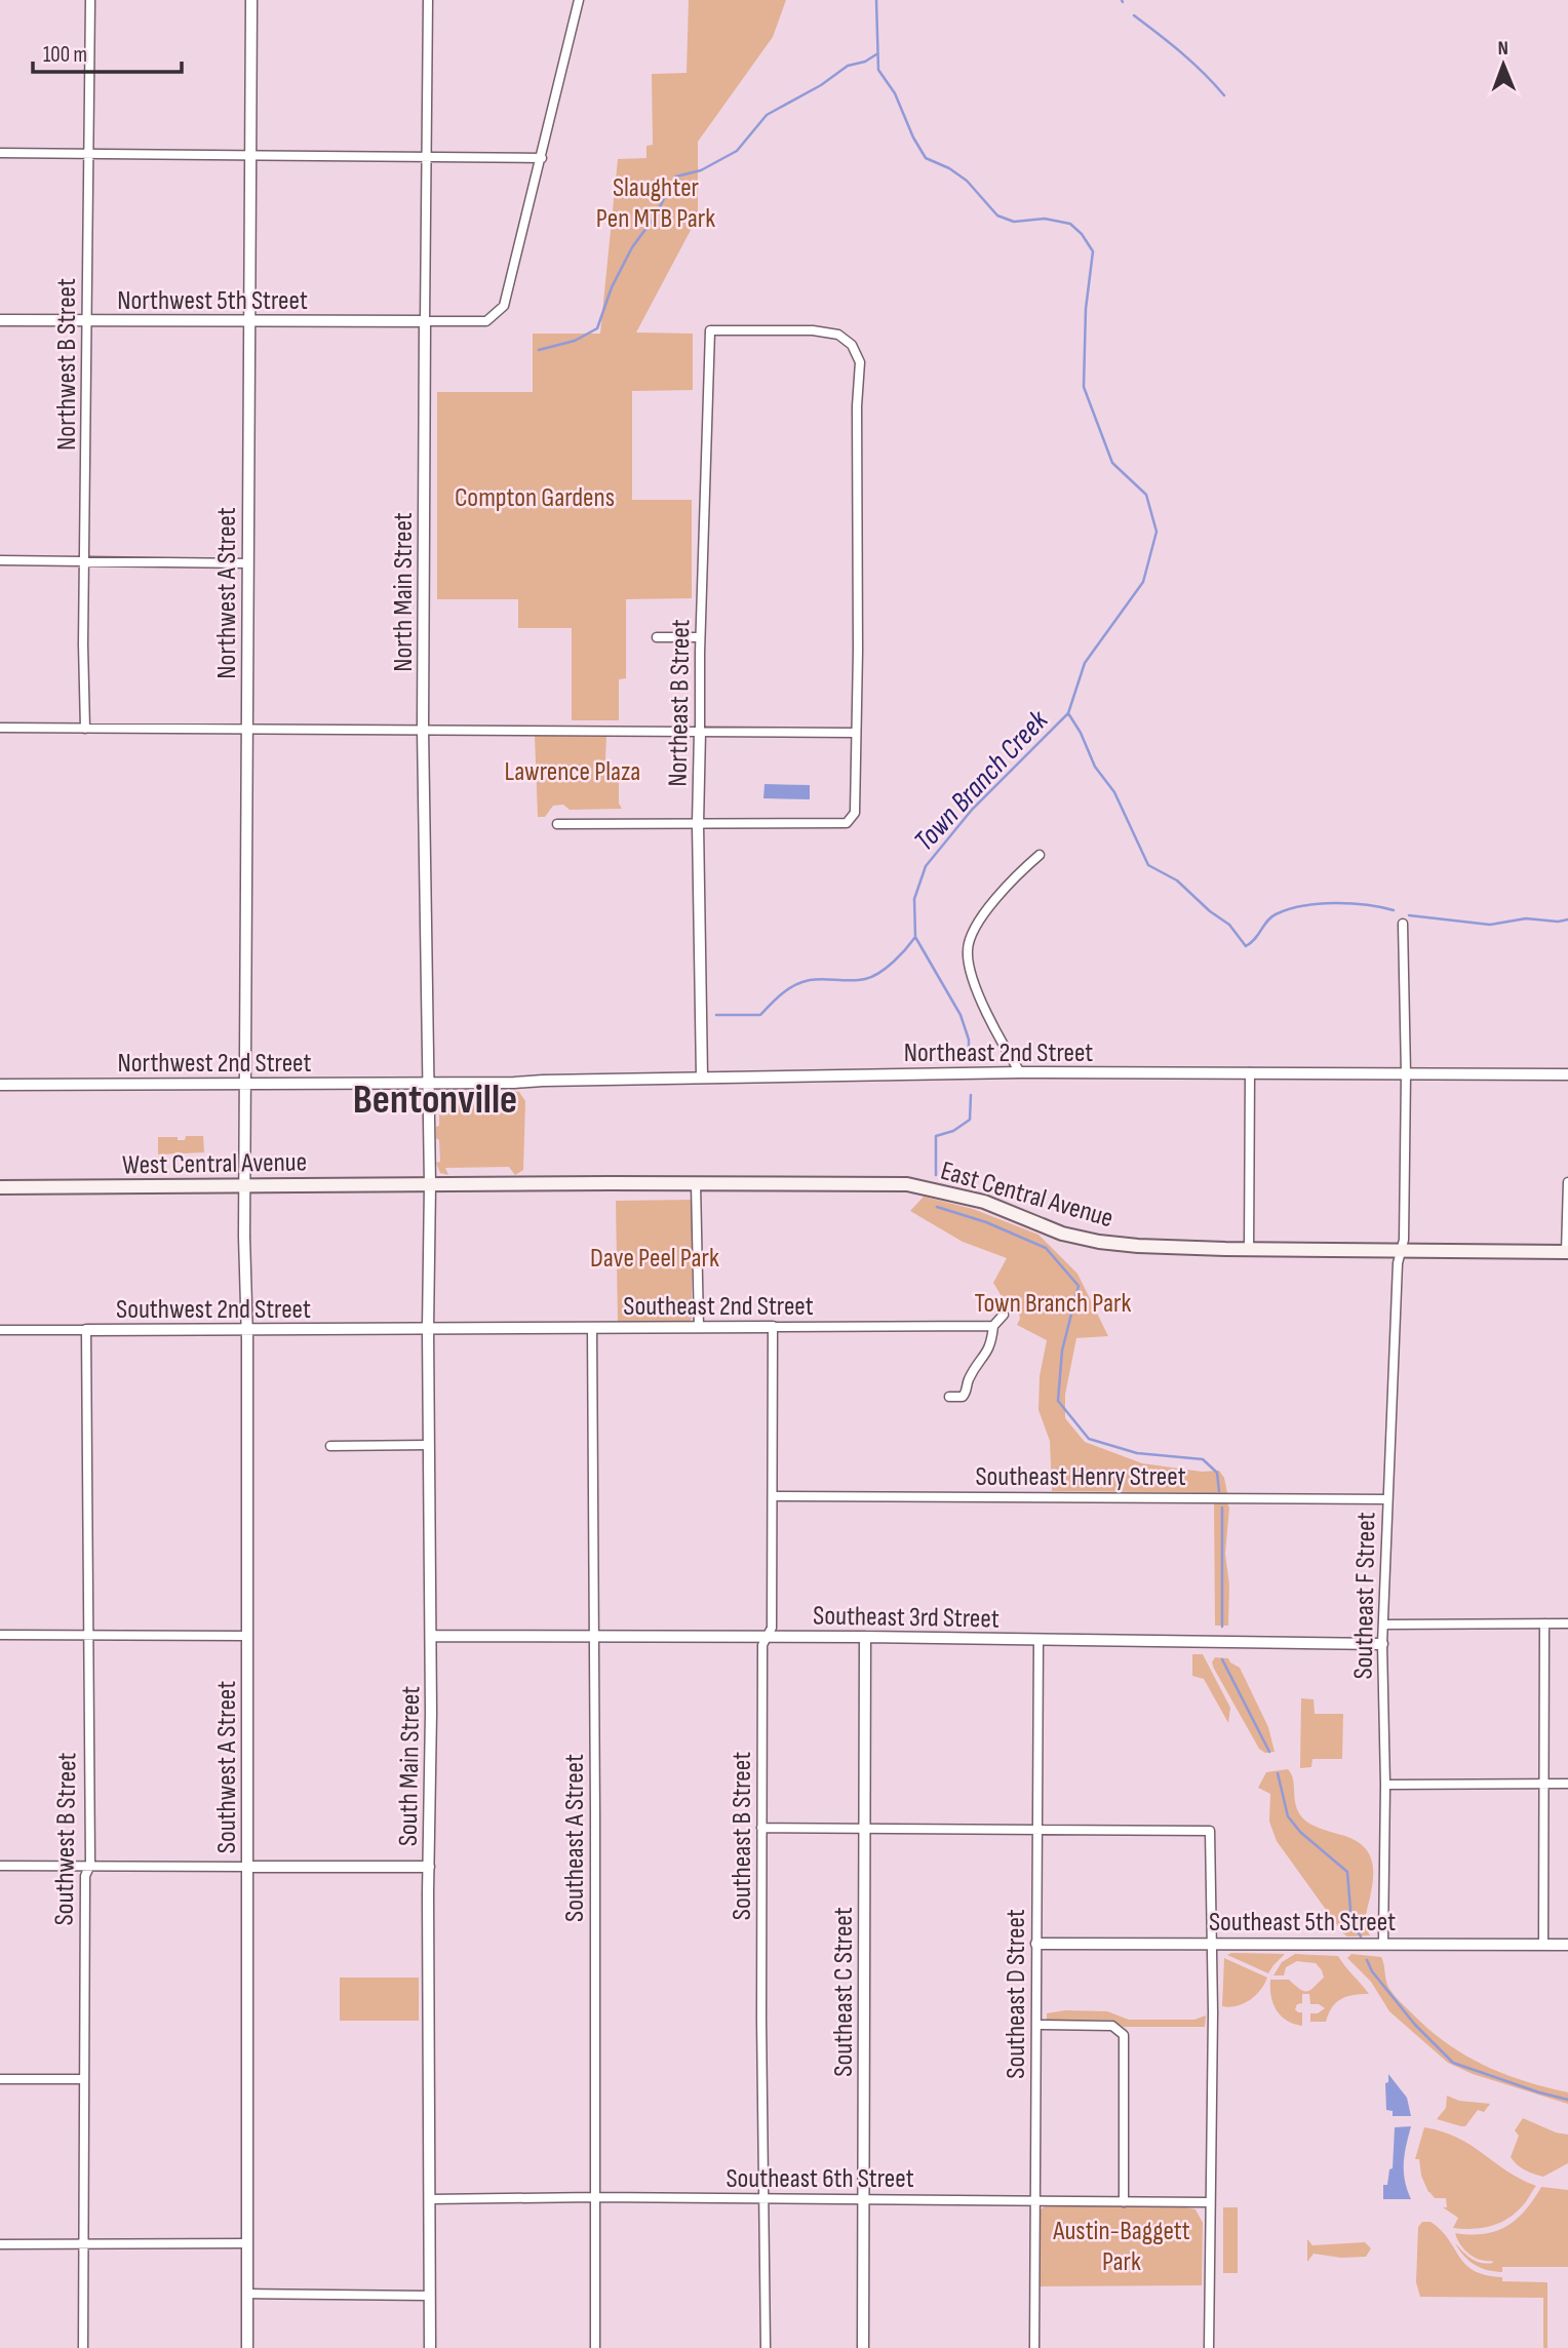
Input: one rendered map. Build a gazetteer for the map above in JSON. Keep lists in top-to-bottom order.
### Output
{
  "streets": {
    "main road": ["West Central Avenue", "East Central Avenue"],
    "street": [
      "Northwest 5th Street",
      "Northwest B Street",
      "North Main Street",
      "Northwest A Street",
      "Northeast B Street",
      "Northeast 2nd Street",
      "Northwest 2nd Street",
      "Southeast 2nd Street",
      "Southwest 2nd Street",
      "Southeast Henry Street",
      "Southeast F Street",
      "Southeast 3rd Street",
      "South Main Street",
      "Southwest A Street",
      "Southeast B Street",
      "Southeast A Street",
      "Southwest B Street",
      "Southeast 5th Street",
      "Southeast C Street",
      "Southeast D Street",
      "Southeast 6th Street"
    ]
  },
  "crossings": [
    ["Northwest 5th Street", "Northwest B Street"],
    ["Northwest 5th Street", "North Main Street"],
    ["Northwest 5th Street", "Northwest A Street"],
    ["North Main Street", "Northeast 2nd Street"],
    ["North Main Street", "Northwest 2nd Street"],
    ["North Main Street", "West Central Avenue"],
    ["North Main Street", "East Central Avenue"],
    ["North Main Street", "South Main Street"],
    ["Northwest A Street", "Northwest 2nd Street"],
    ["Northwest A Street", "West Central Avenue"],
    ["Northwest A Street", "Southwest A Street"],
    ["Northeast B Street", "Northeast 2nd Street"],
    ["Northeast 2nd Street", "Northwest 2nd Street"],
    ["Northeast 2nd Street", "Southeast F Street"],
    ["West Central Avenue", "East Central Avenue"],
    ["West Central Avenue", "South Main Street"],
    ["West Central Avenue", "Southwest A Street"],
    ["East Central Avenue", "Southeast F Street"],
    ["East Central Avenue", "South Main Street"],
    ["Southeast 2nd Street", "Southwest 2nd Street"],
    ["Southeast 2nd Street", "South Main Street"],
    ["Southeast 2nd Street", "Southeast B Street"],
    ["Southeast 2nd Street", "Southeast A Street"],
    ["Southwest 2nd Street", "South Main Street"],
    ["Southwest 2nd Street", "Southwest A Street"],
    ["Southwest 2nd Street", "Southwest B Street"],
    ["Southeast Henry Street", "Southeast F Street"],
    ["Southeast Henry Street", "Southeast B Street"],
    ["Southeast F Street", "Southeast 3rd Street"],
    ["Southeast F Street", "Southeast 5th Street"],
    ["Southeast 3rd Street", "South Main Street"],
    ["Southeast 3rd Street", "Southeast B Street"],
    ["Southeast 3rd Street", "Southeast A Street"],
    ["Southeast 3rd Street", "Southeast C Street"],
    ["Southeast 3rd Street", "Southeast D Street"],
    ["South Main Street", "Southeast 6th Street"],
    ["Southeast B Street", "Southeast 6th Street"],
    ["Southeast A Street", "Southeast 6th Street"],
    ["Southeast 5th Street", "Southeast D Street"],
    ["Southeast C Street", "Southeast 6th Street"],
    ["Southeast D Street", "Southeast 6th Street"]
  ],
  "districts": ["Bentonville"],
  "water": ["Town Branch Creek"],
  "parks": [
    "Slaughter Pen MTB Park",
    "Compton Gardens",
    "Lawrence Plaza",
    "Dave Peel Park",
    "Town Branch Park",
    "Austin-Baggett Park"
  ],
  "scale_bar": "100 m",
  "north": "top"
}
